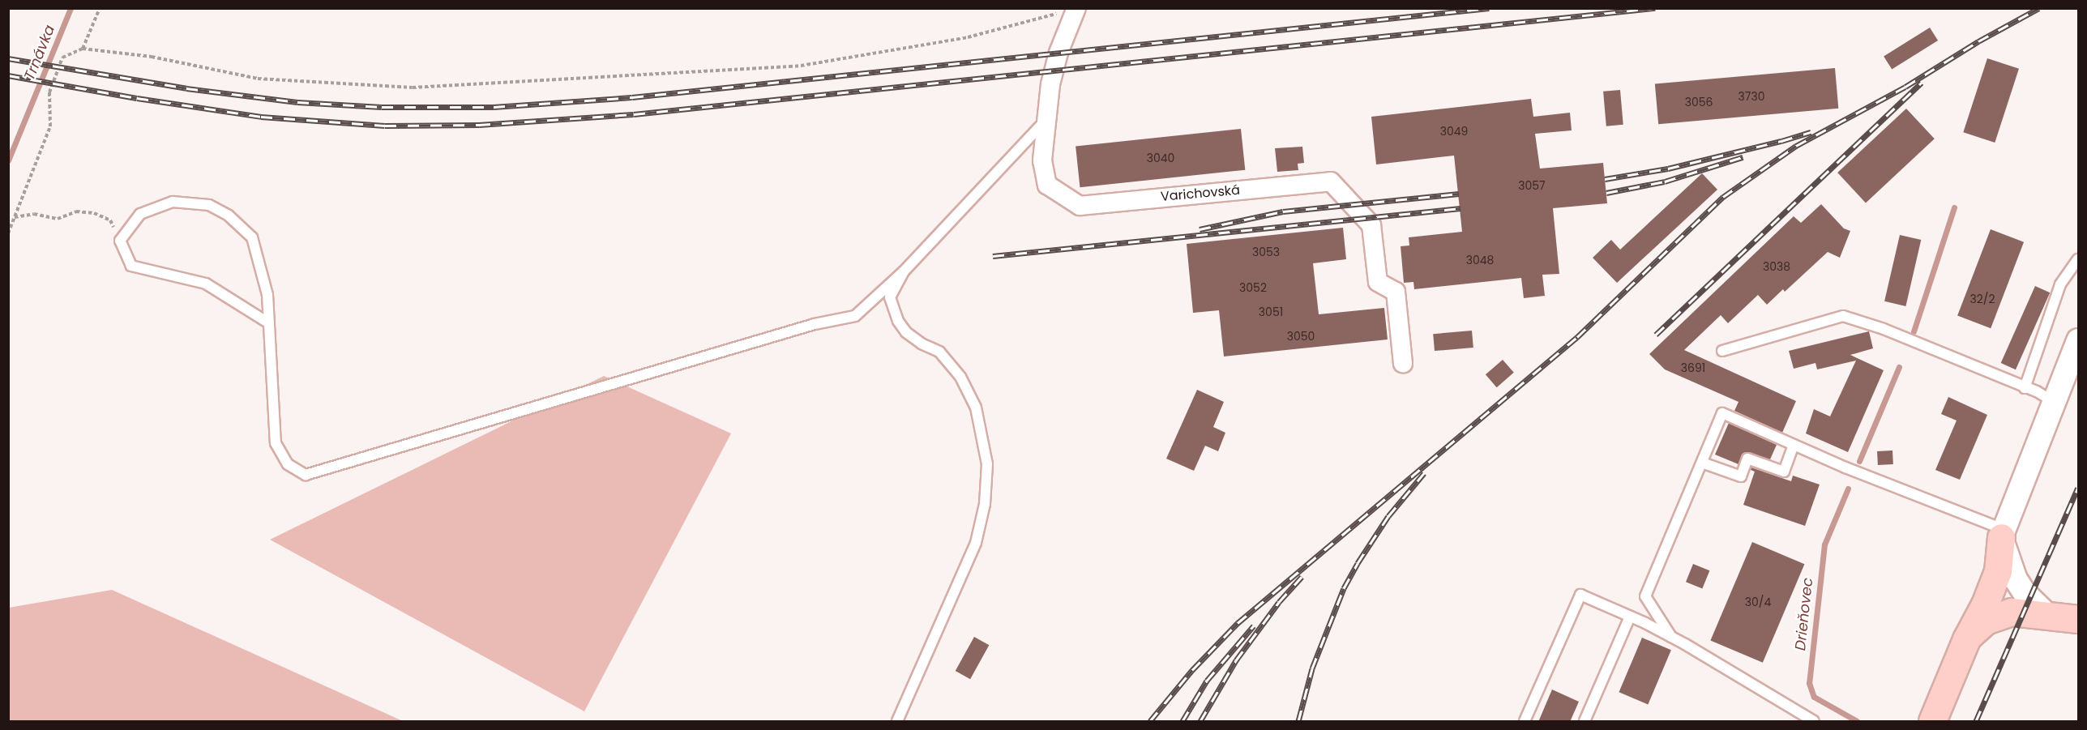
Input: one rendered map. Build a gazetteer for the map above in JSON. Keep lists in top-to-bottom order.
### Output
{
  "streets": {
    "street": ["Varichovská"]
  },
  "water": ["Trnávka", "Drieňovec"],
  "house_numbers": [
    "3730",
    "3056",
    "3049",
    "3040",
    "3057",
    "3053",
    "3048",
    "3038",
    "3052",
    "32/2",
    "3051",
    "3050",
    "3691",
    "30/4"
  ]
}
